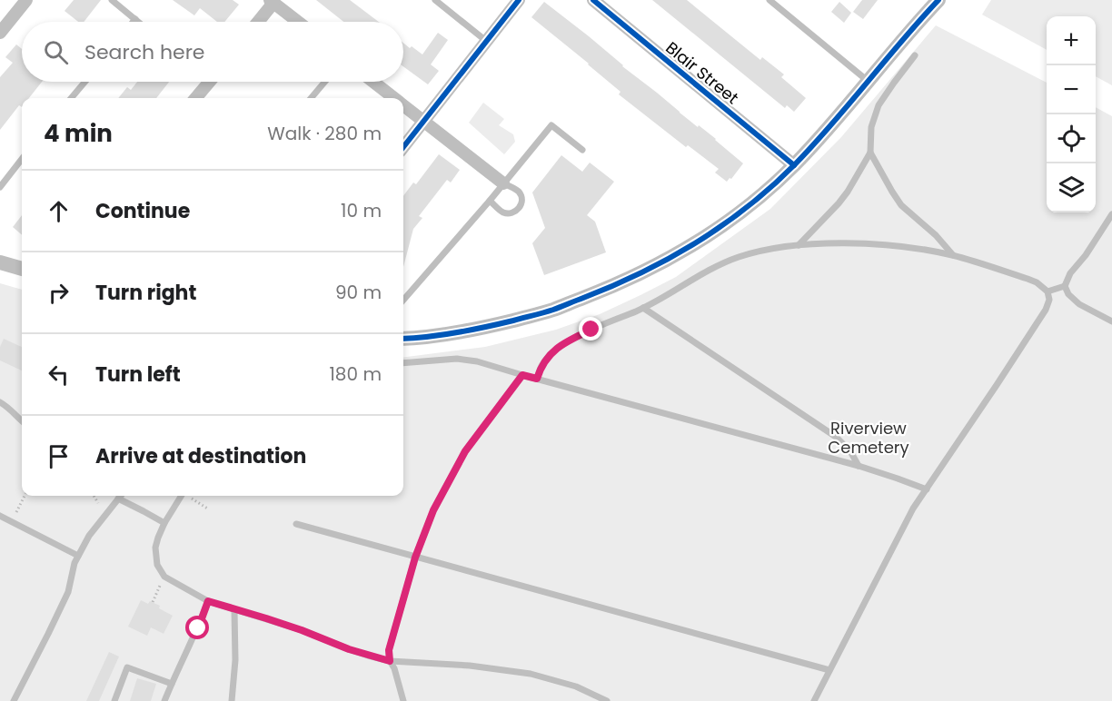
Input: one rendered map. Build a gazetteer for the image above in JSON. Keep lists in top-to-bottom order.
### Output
{
  "streets": {
    "street": ["Blair Street"]
  },
  "parks": ["Riverview Cemetery"],
  "page": {
    "map_buttons": ["+", "−"],
    "search": "Search here",
    "heading": ["4 min", "Walk · 280 m"],
    "list": [
      ["Continue", "10 m"],
      ["Turn right", "90 m"],
      ["Turn left", "180 m"],
      "Arrive at destination"
    ]
  }
}
